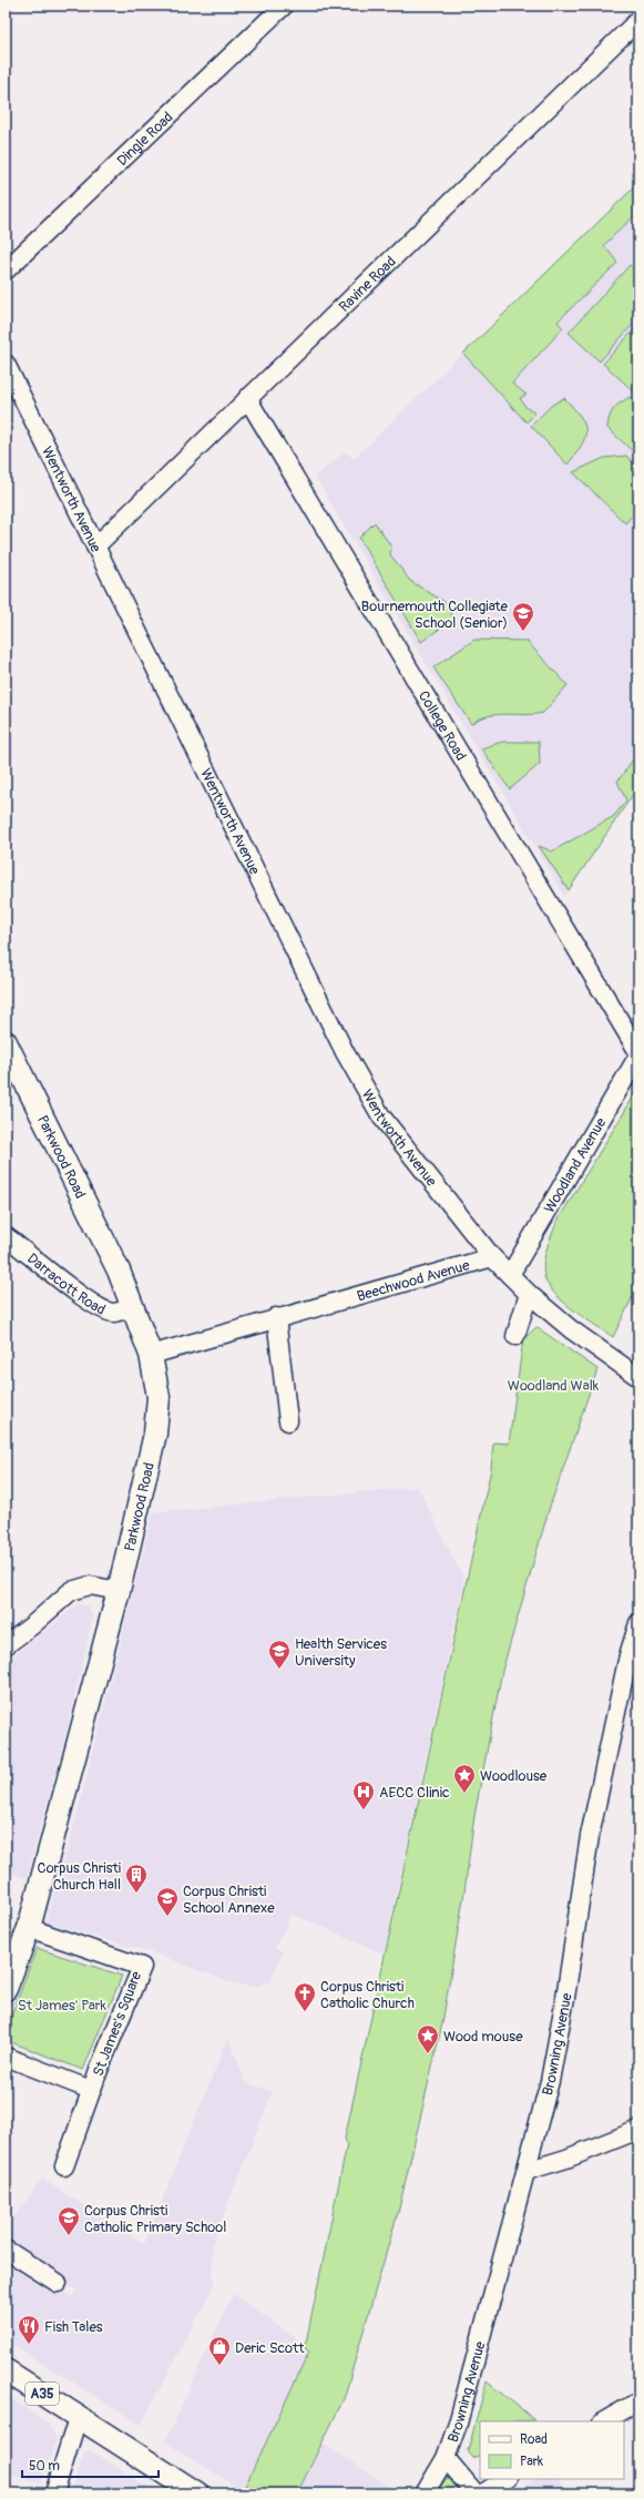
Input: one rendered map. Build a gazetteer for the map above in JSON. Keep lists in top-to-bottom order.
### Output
{
  "streets": {
    "main road": ["Parkwood Road", "A35"],
    "street": [
      "Dingle Road",
      "Ravine Road",
      "Wentworth Avenue",
      "College Road",
      "Woodland Avenue",
      "Beechwood Avenue",
      "Darracott Road",
      "St James's Square",
      "Browning Avenue"
    ]
  },
  "crossings": [
    ["Ravine Road", "Wentworth Avenue"],
    ["Ravine Road", "College Road"],
    ["Wentworth Avenue", "Beechwood Avenue"],
    ["Parkwood Road", "Beechwood Avenue"],
    ["Parkwood Road", "Darracott Road"],
    ["Parkwood Road", "St James's Square"]
  ],
  "parks": ["Woodland Walk", "St James' Park"],
  "places": {
    "school or university": [
      "Bournemouth Collegiate School (Senior)",
      "Health Services University",
      "Corpus Christi School Annexe",
      "Corpus Christi Catholic Primary School"
    ],
    "place": ["Woodlouse", "Wood mouse"],
    "hospital": ["AECC Clinic"],
    "building": ["Corpus Christi Church Hall"],
    "church": ["Corpus Christi Catholic Church"],
    "restaurant": ["Fish Tales"],
    "shop": ["Deric Scott"]
  },
  "legend": ["Road", "Park"],
  "scale_bar": "50 m"
}
